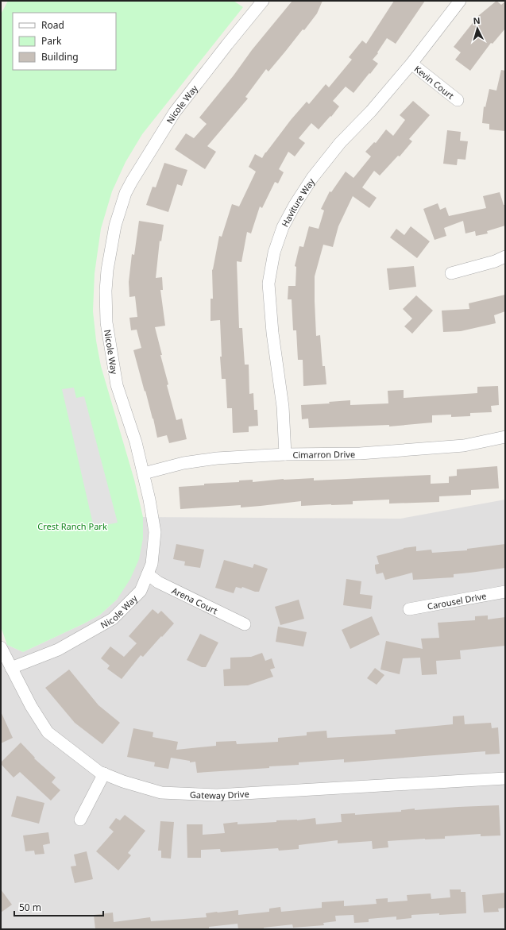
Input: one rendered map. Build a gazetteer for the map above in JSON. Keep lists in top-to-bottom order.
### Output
{
  "streets": {
    "street": [
      "Kevin Court",
      "Nicole Way",
      "Haviture Way",
      "Cimarron Drive",
      "Arena Court",
      "Carousel Drive",
      "Gateway Drive"
    ]
  },
  "crossings": [
    ["Kevin Court", "Haviture Way"],
    ["Nicole Way", "Cimarron Drive"],
    ["Nicole Way", "Arena Court"],
    ["Nicole Way", "Gateway Drive"],
    ["Haviture Way", "Cimarron Drive"]
  ],
  "parks": ["Crest Ranch Park"],
  "legend": ["Road", "Park", "Building"],
  "scale_bar": "50 m",
  "north": "top"
}
